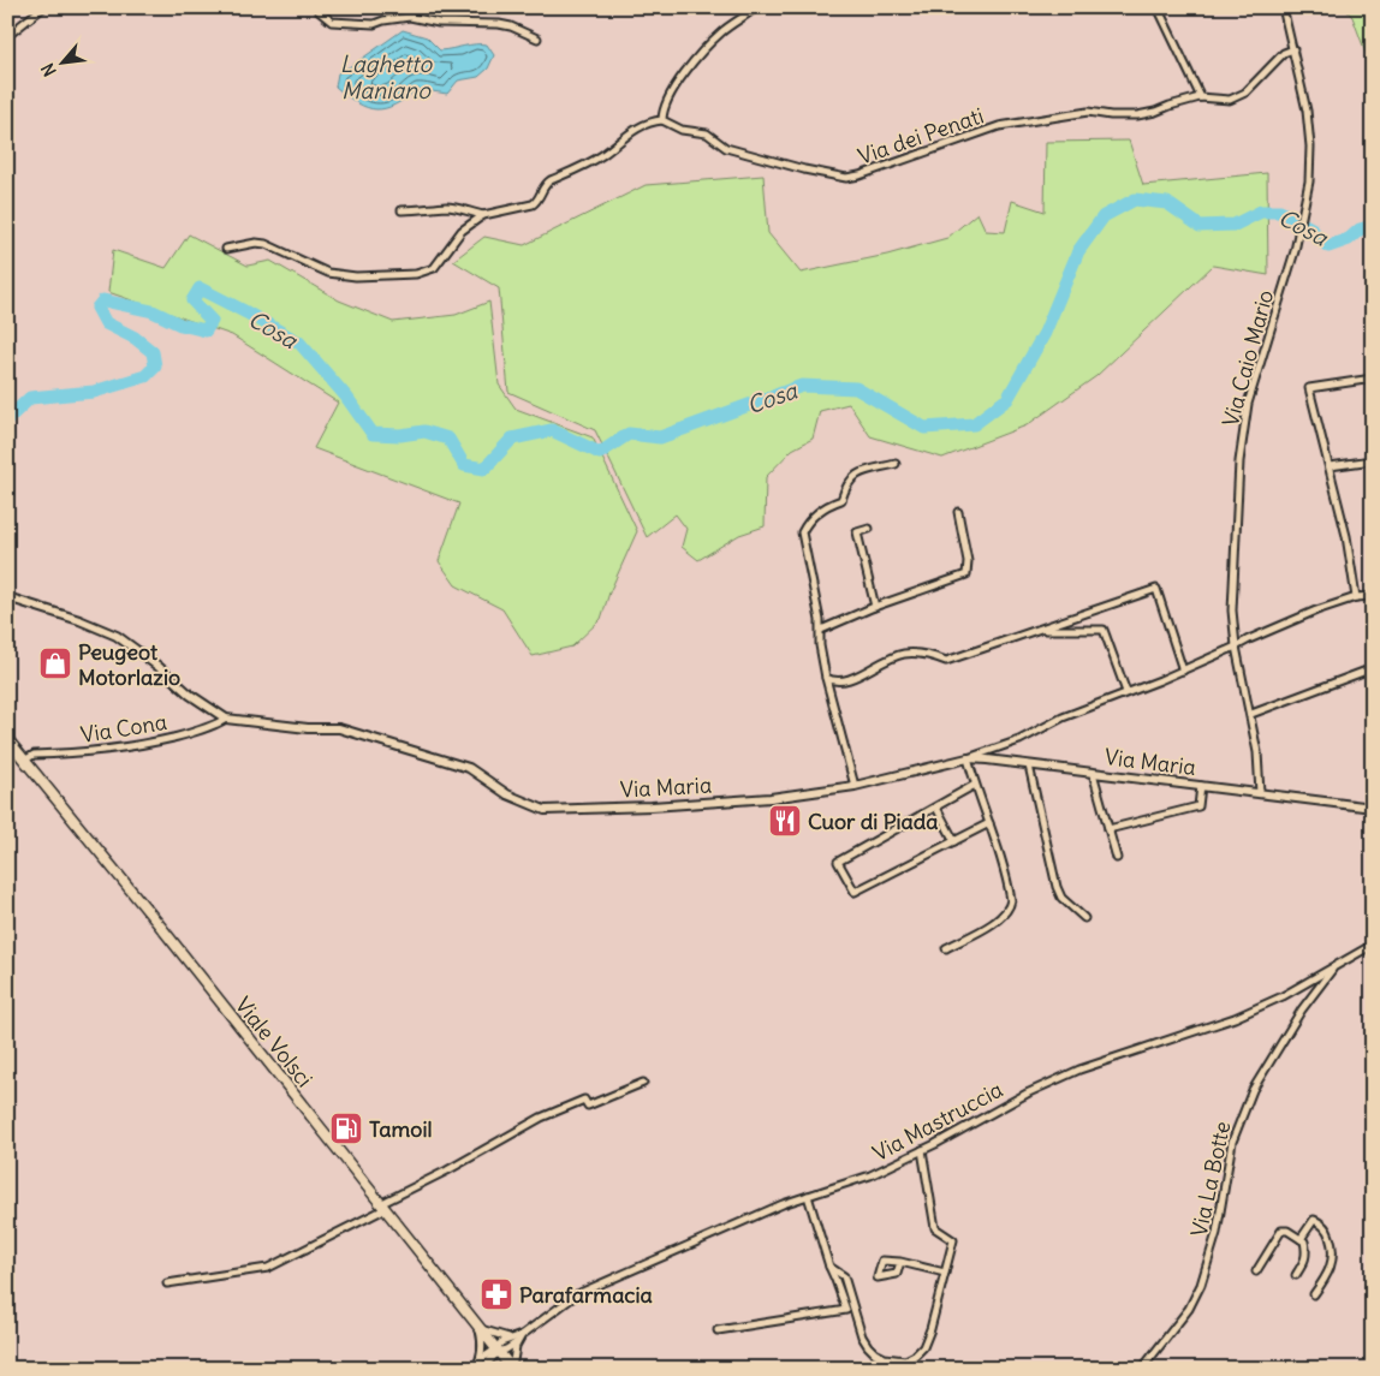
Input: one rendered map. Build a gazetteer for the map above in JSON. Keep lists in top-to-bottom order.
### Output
{
  "streets": {
    "main road": ["Viale Volsci"],
    "street": [
      "Via dei Penati",
      "Via Caio Mario",
      "Via Cona",
      "Via Maria",
      "Via Mastruccia",
      "Via La Botte"
    ]
  },
  "crossings": [
    ["Via dei Penati", "Via Caio Mario"],
    ["Via Caio Mario", "Via Maria"],
    ["Via Cona", "Via Maria"],
    ["Via Cona", "Viale Volsci"],
    ["Viale Volsci", "Via Mastruccia"],
    ["Via Mastruccia", "Via La Botte"]
  ],
  "water": ["Laghetto Maniano", "Cosa"],
  "places": {
    "shop": ["Peugeot Motorlazio"],
    "restaurant": ["Cuor di Piada"],
    "fuel station": ["Tamoil"],
    "pharmacy": ["Parafarmacia"]
  },
  "north": "bottom left"
}
